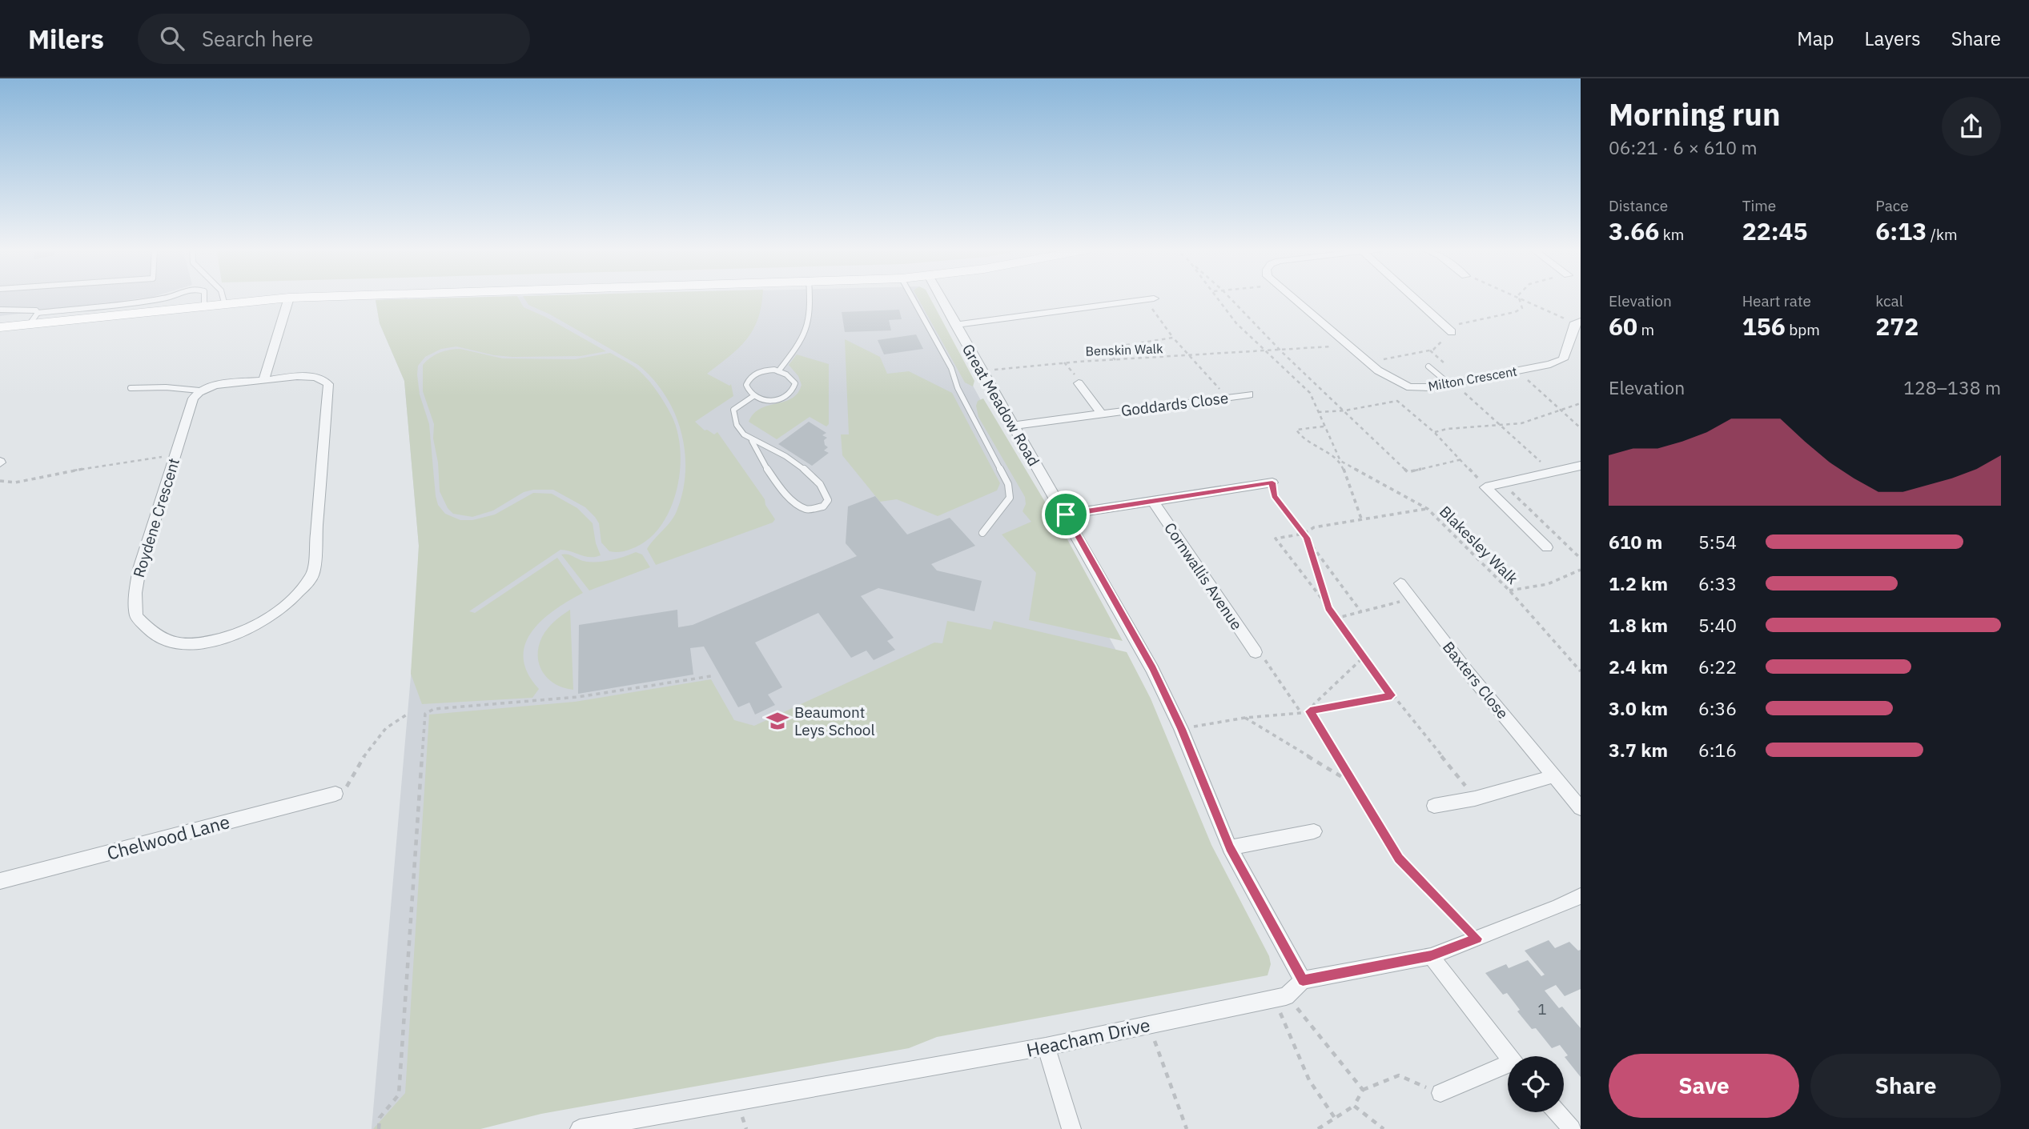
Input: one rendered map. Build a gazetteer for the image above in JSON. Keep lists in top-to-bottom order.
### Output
{
  "streets": {
    "street": [
      "Milton Crescent",
      "Goddards Close",
      "Great Meadow Road",
      "Roydene Crescent",
      "Cornwallis Avenue",
      "Baxters Close",
      "Chelwood Lane",
      "Heacham Drive"
    ],
    "path": ["Benskin Walk", "Blakesley Walk"]
  },
  "crossings": [
    ["Benskin Walk", "Milton Crescent"],
    ["Benskin Walk", "Great Meadow Road"],
    ["Goddards Close", "Great Meadow Road"],
    ["Great Meadow Road", "Cornwallis Avenue"]
  ],
  "places": {
    "school or university": ["Beaumont Leys School"]
  },
  "house_numbers": ["1"],
  "page": {
    "header": "Milers",
    "search": "Search here",
    "nav": ["Map", "Layers", "Share"],
    "heading": ["Morning run", "06:21 · 6 × 610 m"],
    "stats": [
      ["Distance", "3.66 km"],
      ["Time", "22:45"],
      ["Pace", "6:13 /km"],
      ["Elevation", "60 m"],
      ["Heart rate", "156 bpm"],
      ["kcal", "272"]
    ],
    "chart": ["Elevation", "128–138 m"],
    "list": [
      {
        "name": "610 m",
        "note": "5:54"
      },
      {
        "name": "1.2 km",
        "note": "6:33"
      },
      {
        "name": "1.8 km",
        "note": "5:40"
      },
      {
        "name": "2.4 km",
        "note": "6:22"
      },
      {
        "name": "3.0 km",
        "note": "6:36"
      },
      {
        "name": "3.7 km",
        "note": "6:16"
      }
    ],
    "buttons": ["Save", "Share"]
  }
}
